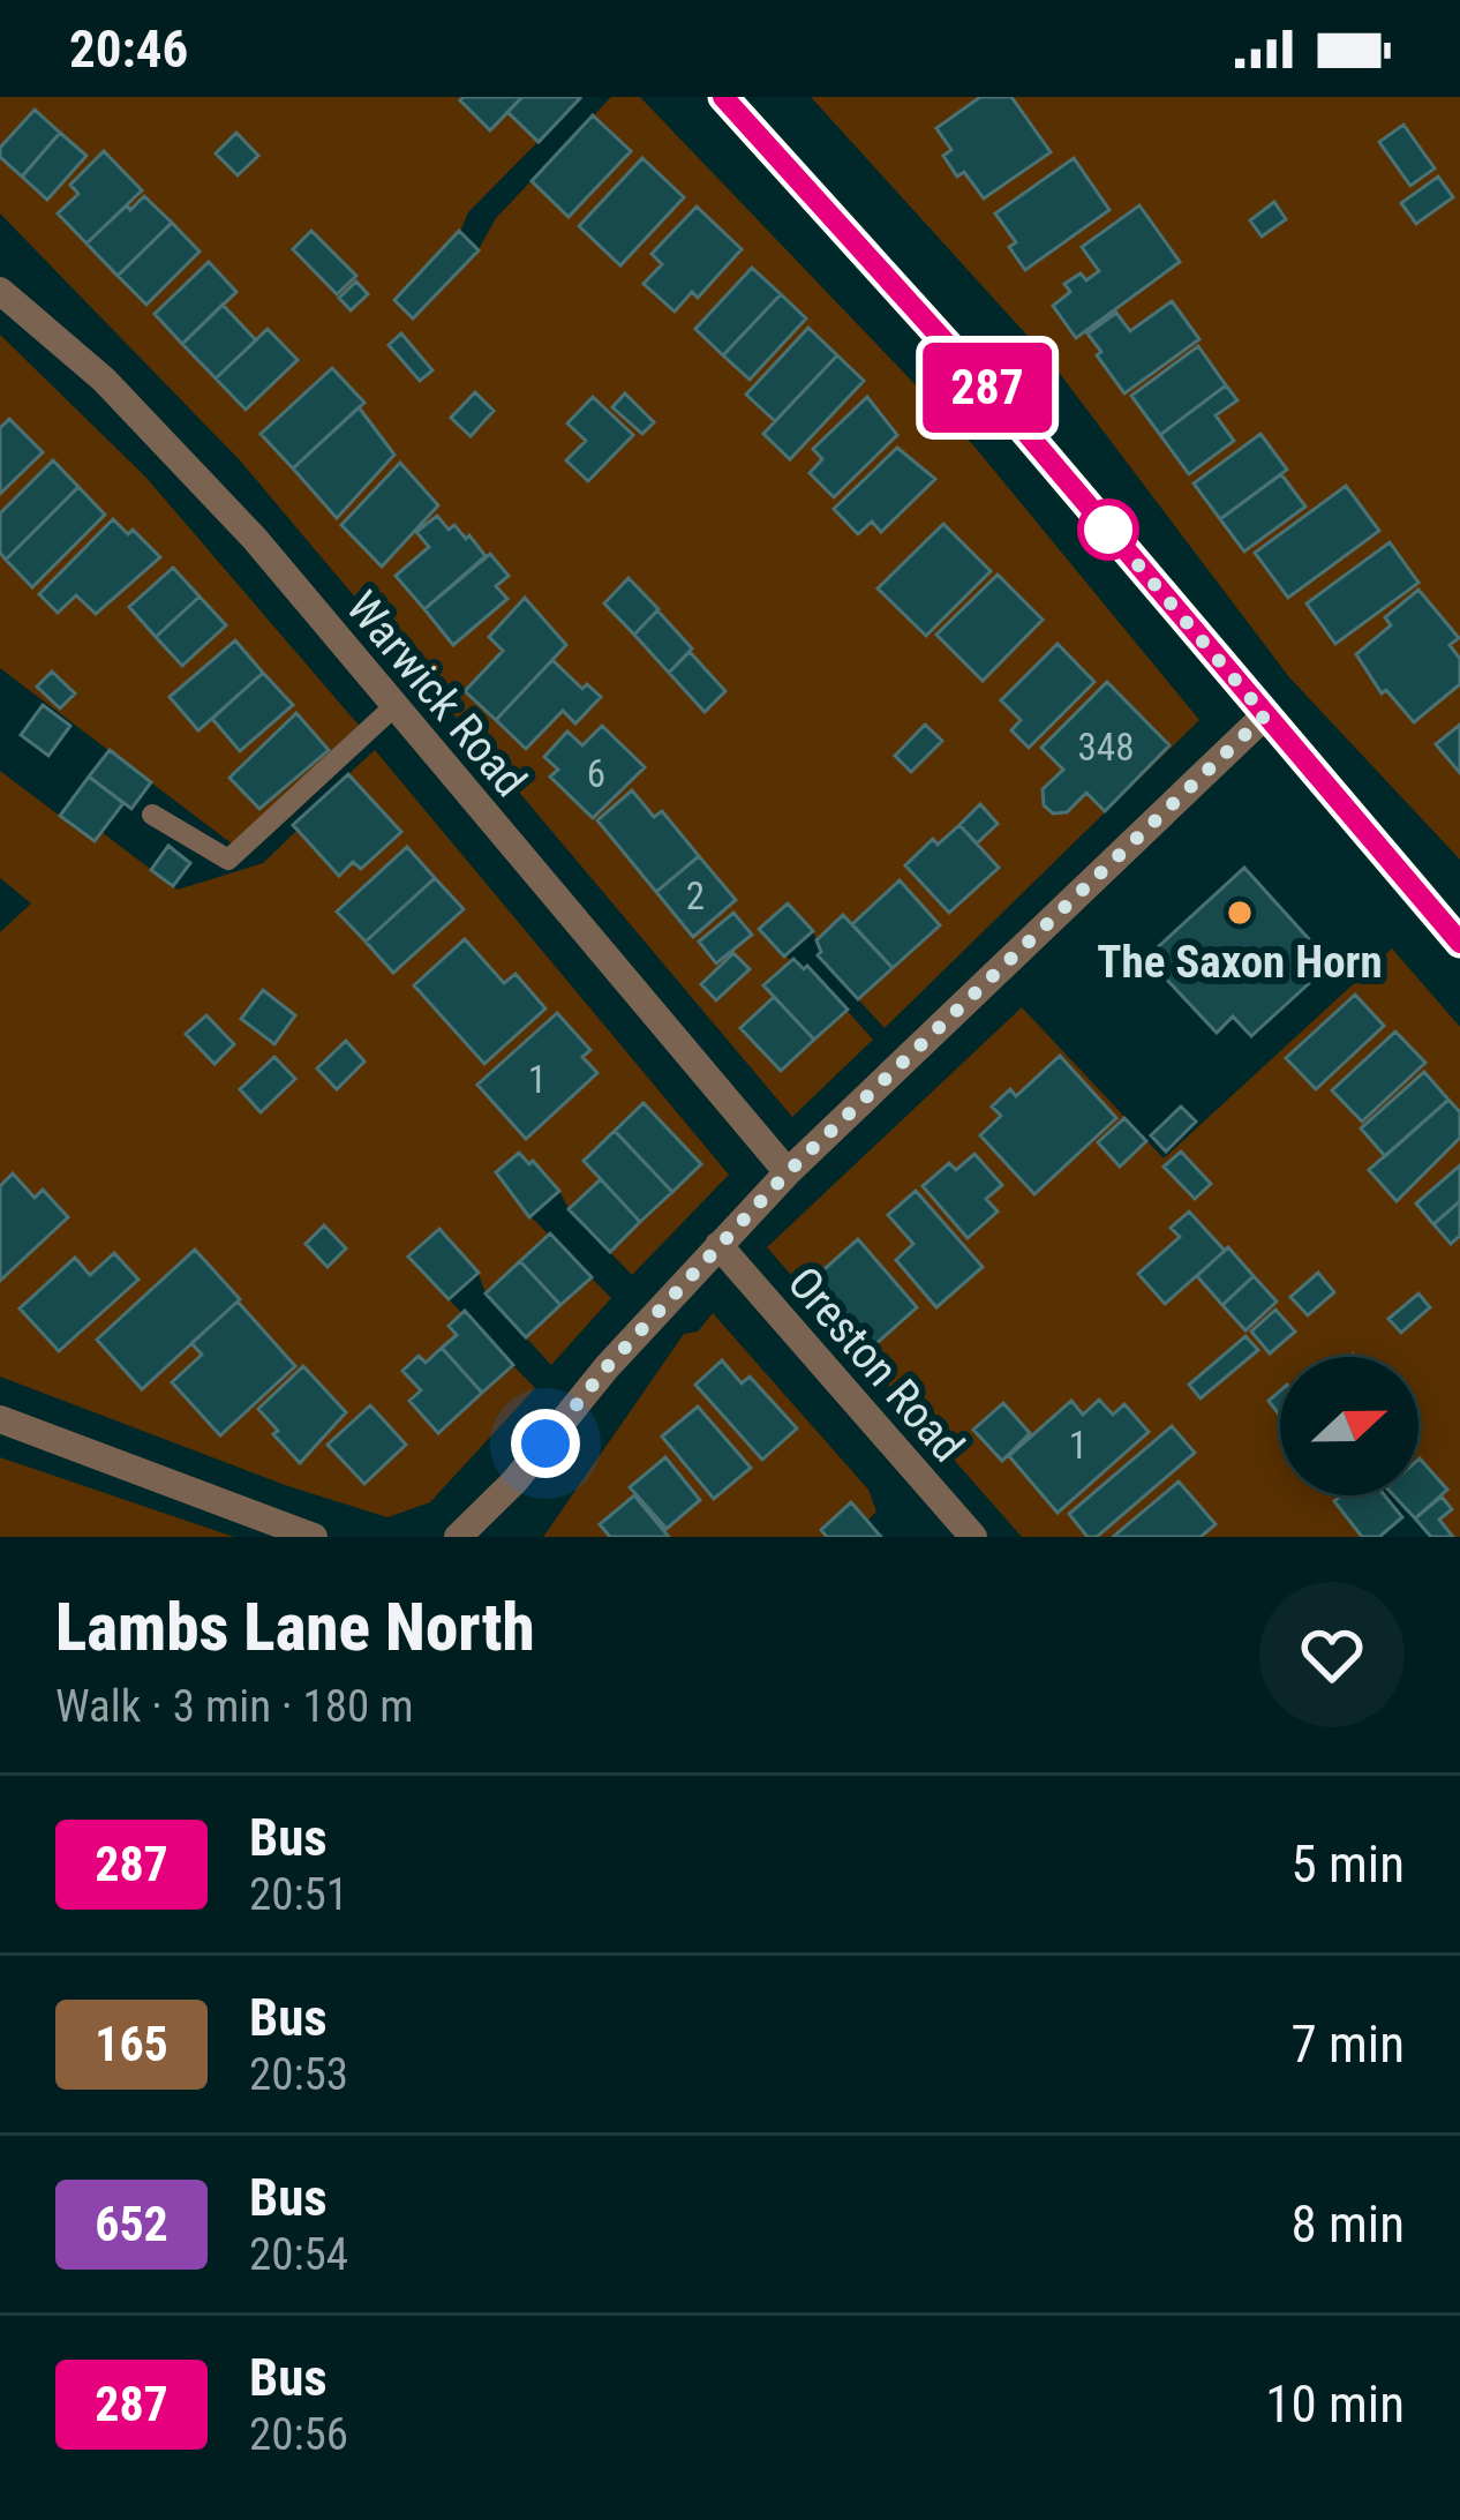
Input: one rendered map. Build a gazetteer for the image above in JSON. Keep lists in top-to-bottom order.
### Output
{
  "streets": {
    "street": ["Warwick Road", "Oreston Road"]
  },
  "places": ["The Saxon Horn"],
  "lines": ["bus line 287"],
  "house_numbers": [
    "348",
    "6",
    "2",
    "1",
    "1"
  ],
  "north": "right",
  "page": {
    "status": "20:46",
    "on_map": "287",
    "heading": ["Lambs Lane North", "Walk · 3 min · 180 m"],
    "list": [
      {
        "mark": "287",
        "name": "Bus",
        "note": "20:51",
        "value": "5 min"
      },
      {
        "mark": "165",
        "name": "Bus",
        "note": "20:53",
        "value": "7 min"
      },
      {
        "mark": "652",
        "name": "Bus",
        "note": "20:54",
        "value": "8 min"
      },
      {
        "mark": "287",
        "name": "Bus",
        "note": "20:56",
        "value": "10 min"
      }
    ]
  }
}
